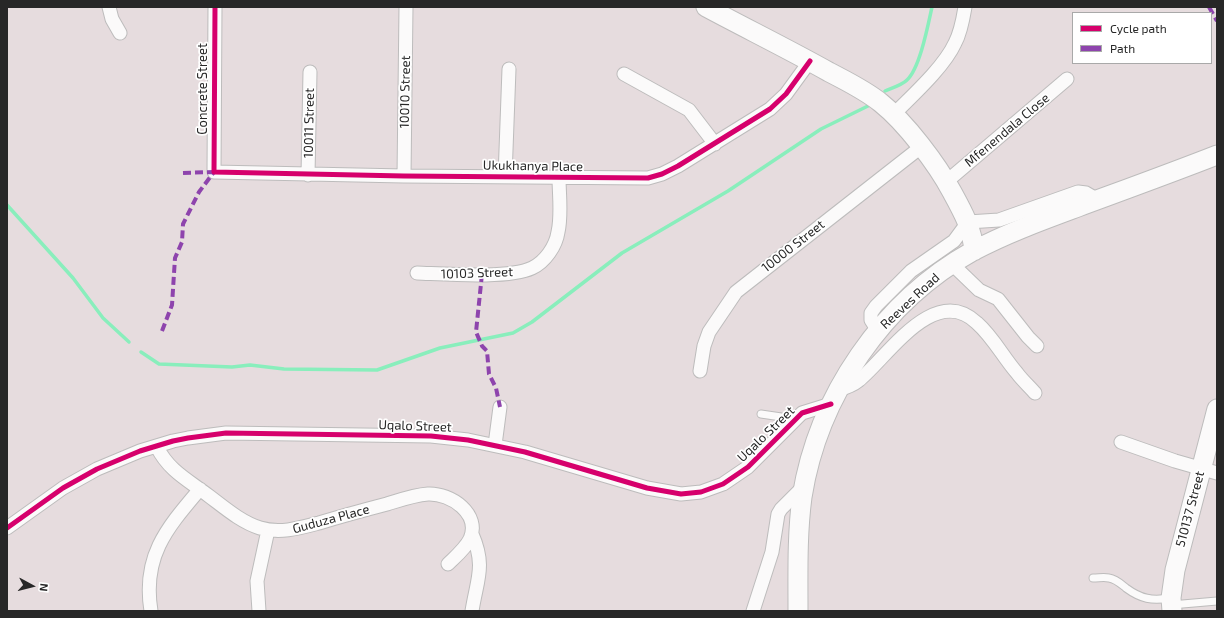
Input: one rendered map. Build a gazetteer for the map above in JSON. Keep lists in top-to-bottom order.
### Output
{
  "streets": {
    "street": [
      "Concrete Street",
      "10010 Street",
      "10011 Street",
      "Mfenendala Close",
      "Ukukhanya Place",
      "10000 Street",
      "10103 Street",
      "Reeves Road",
      "Uqalo Street",
      "510137 Street",
      "Guduza Place"
    ]
  },
  "crossings": [
    ["Concrete Street", "Ukukhanya Place"],
    ["10010 Street", "Ukukhanya Place"],
    ["10011 Street", "Ukukhanya Place"],
    ["Ukukhanya Place", "10103 Street"],
    ["Reeves Road", "Uqalo Street"],
    ["Uqalo Street", "Guduza Place"]
  ],
  "legend": ["Cycle path", "Path"],
  "north": "right"
}
